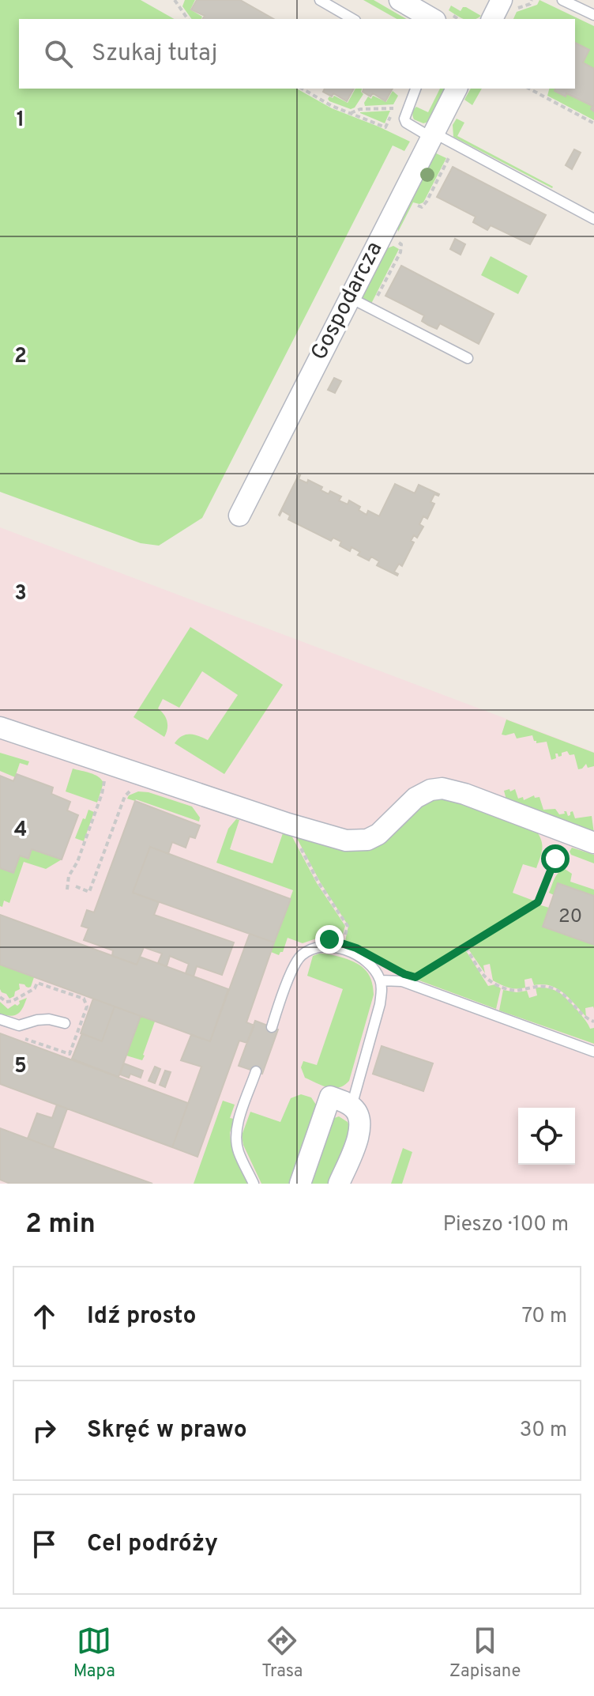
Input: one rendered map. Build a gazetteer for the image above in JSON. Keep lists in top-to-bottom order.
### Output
{
  "streets": {
    "street": ["Gospodarcza"]
  },
  "house_numbers": ["20"],
  "page": {
    "search": "Szukaj tutaj",
    "heading": ["2 min", "Pieszo · 100 m"],
    "list": [
      ["Idź prosto", "70 m"],
      ["Skręć w prawo", "30 m"],
      "Cel podróży"
    ],
    "nav": ["Mapa", "Trasa", "Zapisane"]
  },
  "grid": {
    "rows": [
      "1",
      "2",
      "3",
      "4",
      "5"
    ]
  }
}
